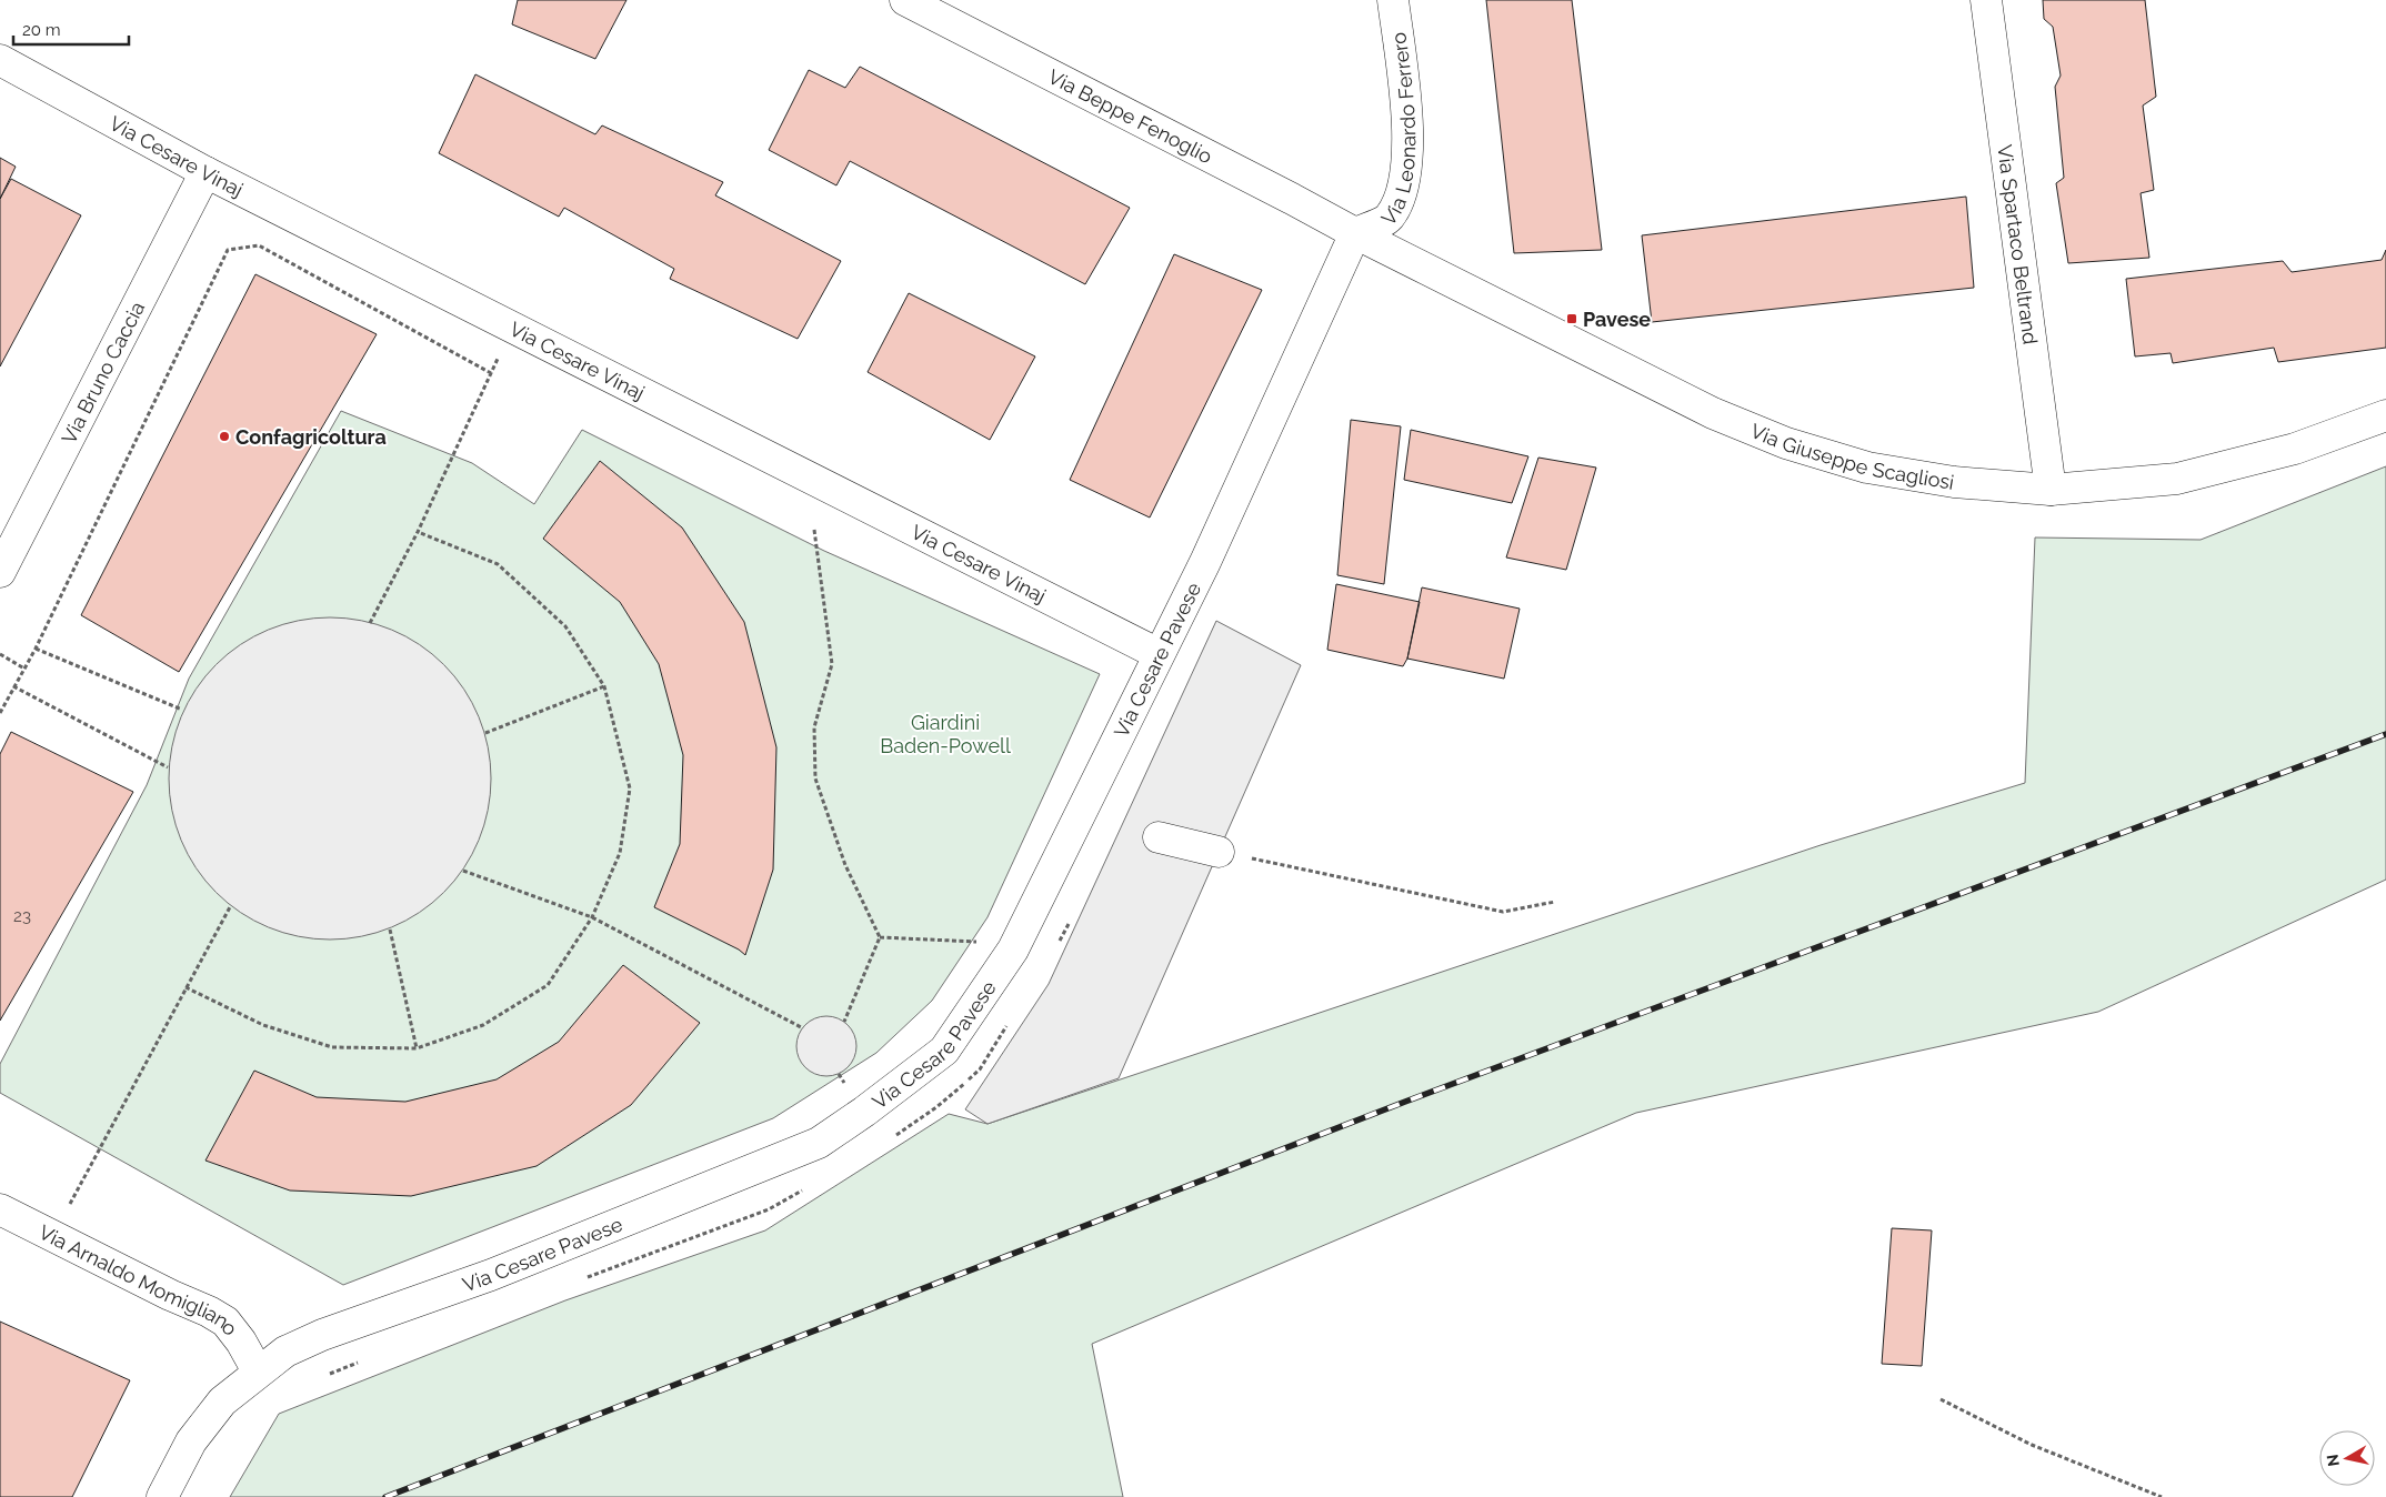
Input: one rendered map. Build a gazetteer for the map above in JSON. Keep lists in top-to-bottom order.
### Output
{
  "streets": {
    "street": [
      "Via Beppe Fenoglio",
      "Via Leonardo Ferrero",
      "Via Cesare Vinaj",
      "Via Spartaco Beltrand",
      "Via Bruno Caccia",
      "Via Giuseppe Scagliosi",
      "Via Cesare Pavese",
      "Via Arnaldo Momigliano"
    ]
  },
  "crossings": [
    ["Via Beppe Fenoglio", "Via Leonardo Ferrero"],
    ["Via Beppe Fenoglio", "Via Giuseppe Scagliosi"],
    ["Via Beppe Fenoglio", "Via Cesare Pavese"],
    ["Via Leonardo Ferrero", "Via Giuseppe Scagliosi"],
    ["Via Leonardo Ferrero", "Via Cesare Pavese"],
    ["Via Cesare Vinaj", "Via Bruno Caccia"],
    ["Via Cesare Vinaj", "Via Cesare Pavese"],
    ["Via Spartaco Beltrand", "Via Giuseppe Scagliosi"],
    ["Via Giuseppe Scagliosi", "Via Cesare Pavese"],
    ["Via Cesare Pavese", "Via Arnaldo Momigliano"]
  ],
  "parks": ["Giardini Baden-Powell"],
  "places": {
    "transit": ["Pavese"],
    "other": ["Confagricoltura"]
  },
  "house_numbers": ["23"],
  "scale_bar": "20 m",
  "north": "left"
}
